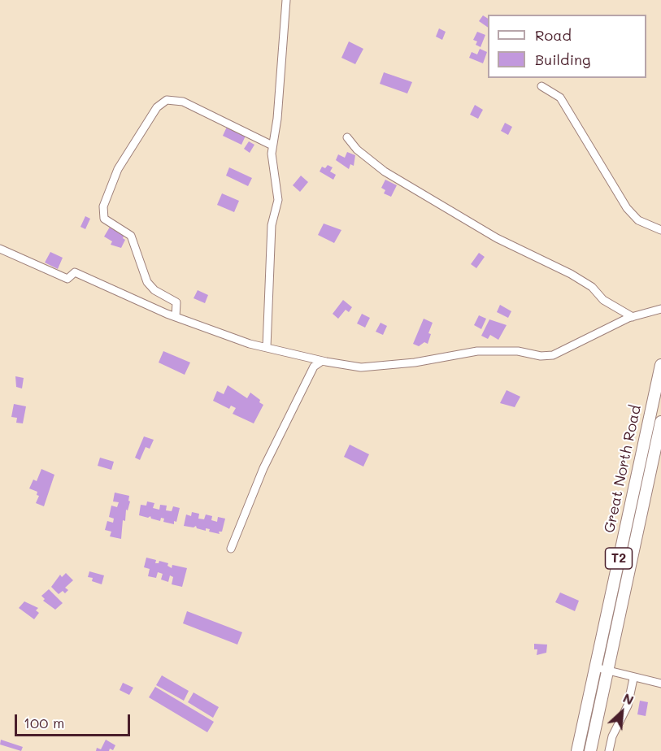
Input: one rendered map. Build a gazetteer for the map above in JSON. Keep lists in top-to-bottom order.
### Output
{
  "streets": {
    "highway": ["Great North Road", "T2"]
  },
  "legend": ["Road", "Building"],
  "scale_bar": "100 m",
  "north": "top right"
}
